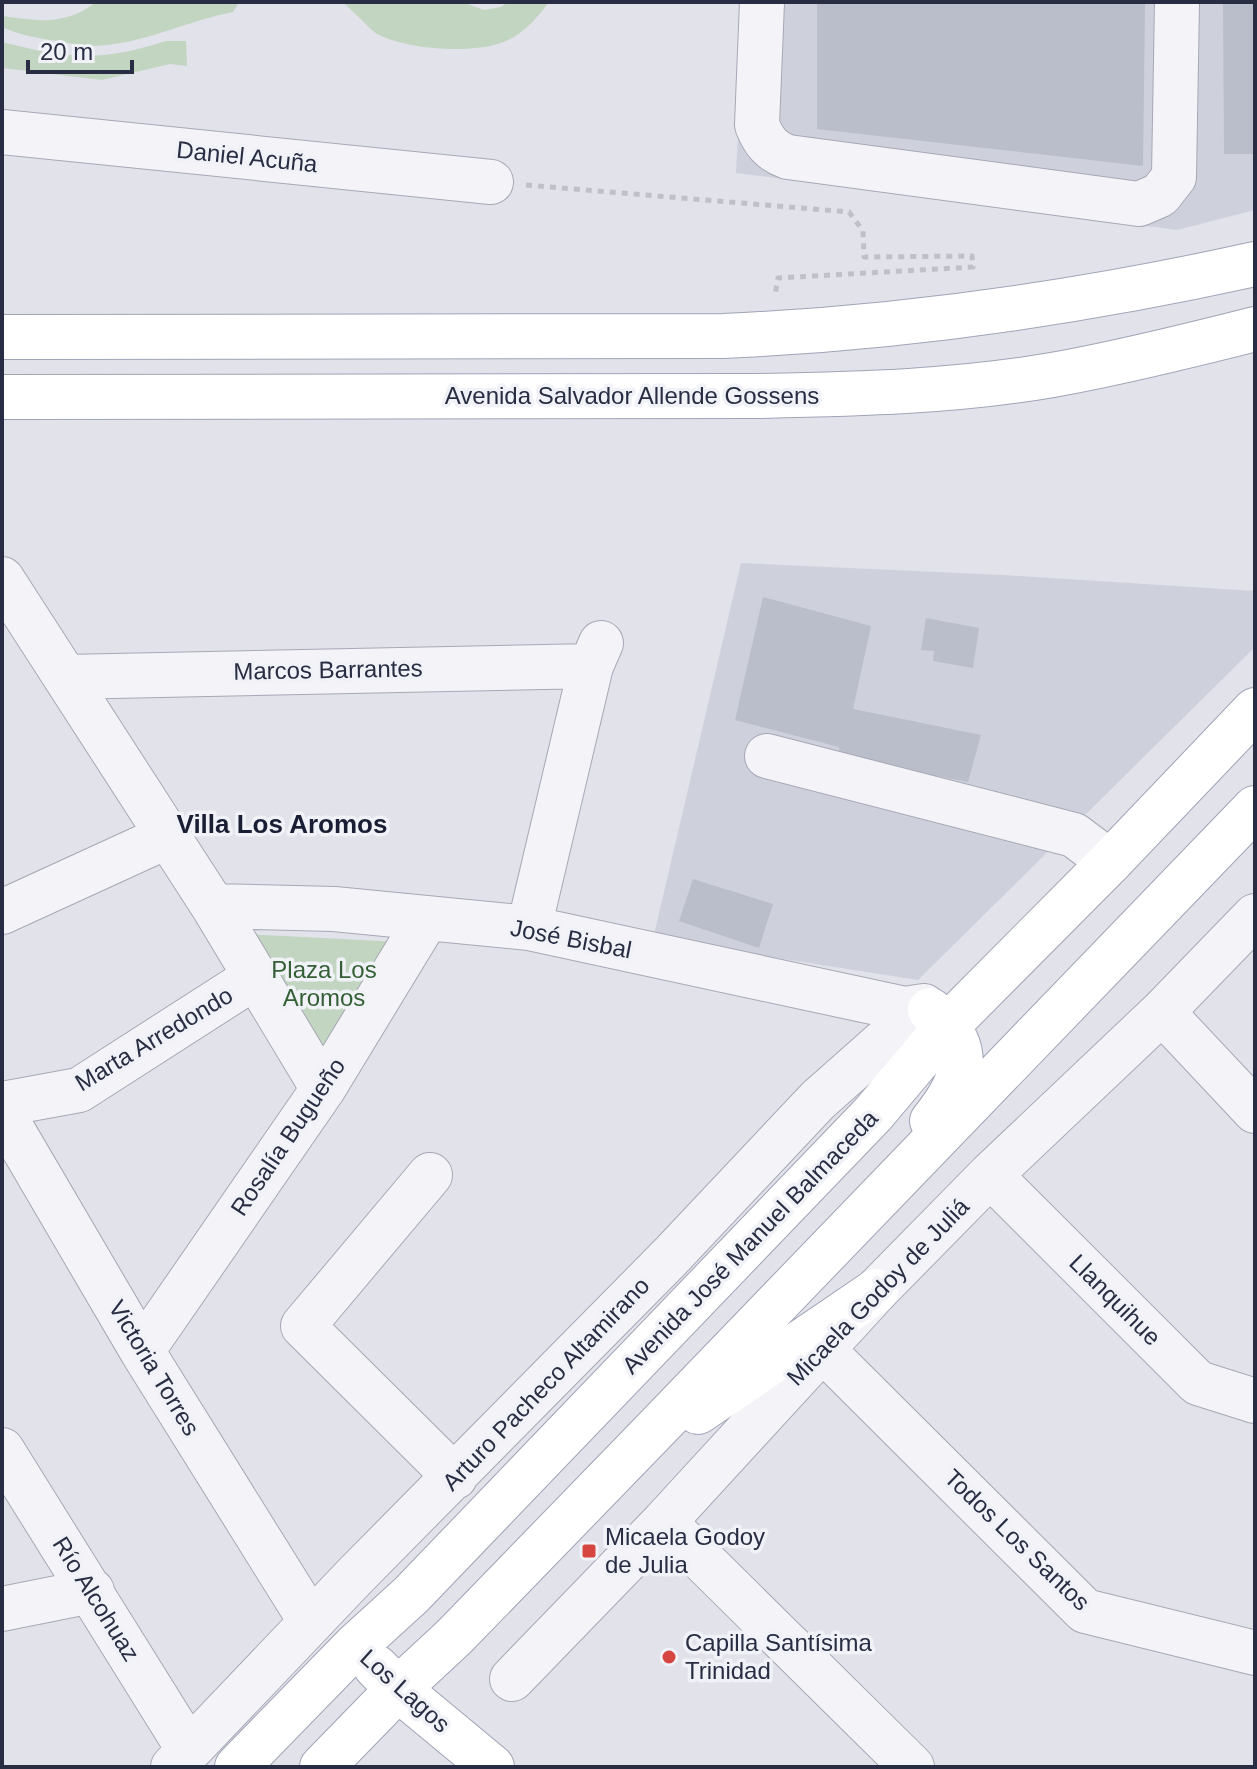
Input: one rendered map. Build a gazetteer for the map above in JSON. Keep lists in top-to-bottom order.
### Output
{
  "streets": {
    "main road": ["Avenida Salvador Allende Gossens", "Avenida José Manuel Balmaceda", "Los Lagos"],
    "street": [
      "Daniel Acuña",
      "Marcos Barrantes",
      "José Bisbal",
      "Marta Arredondo",
      "Rosalía Bugueño",
      "Micaela Godoy de Juliá",
      "Llanquihue",
      "Victoria Torres",
      "Arturo Pacheco Altamirano",
      "Todos Los Santos",
      "Río Alcohuaz"
    ]
  },
  "crossings": [
    ["Marcos Barrantes", "José Bisbal"],
    ["José Bisbal", "Rosalía Bugueño"],
    ["José Bisbal", "Avenida José Manuel Balmaceda"],
    ["José Bisbal", "Arturo Pacheco Altamirano"],
    ["Rosalía Bugueño", "Victoria Torres"],
    ["Avenida José Manuel Balmaceda", "Arturo Pacheco Altamirano"],
    ["Avenida José Manuel Balmaceda", "Los Lagos"],
    ["Micaela Godoy de Juliá", "Llanquihue"],
    ["Micaela Godoy de Juliá", "Todos Los Santos"],
    ["Victoria Torres", "Arturo Pacheco Altamirano"],
    ["Arturo Pacheco Altamirano", "Río Alcohuaz"]
  ],
  "districts": ["Villa Los Aromos"],
  "parks": ["Plaza Los Aromos"],
  "places": {
    "transit": ["Micaela Godoy de Julia"],
    "other": ["Capilla Santísima Trinidad"]
  },
  "scale_bar": "20 m"
}
